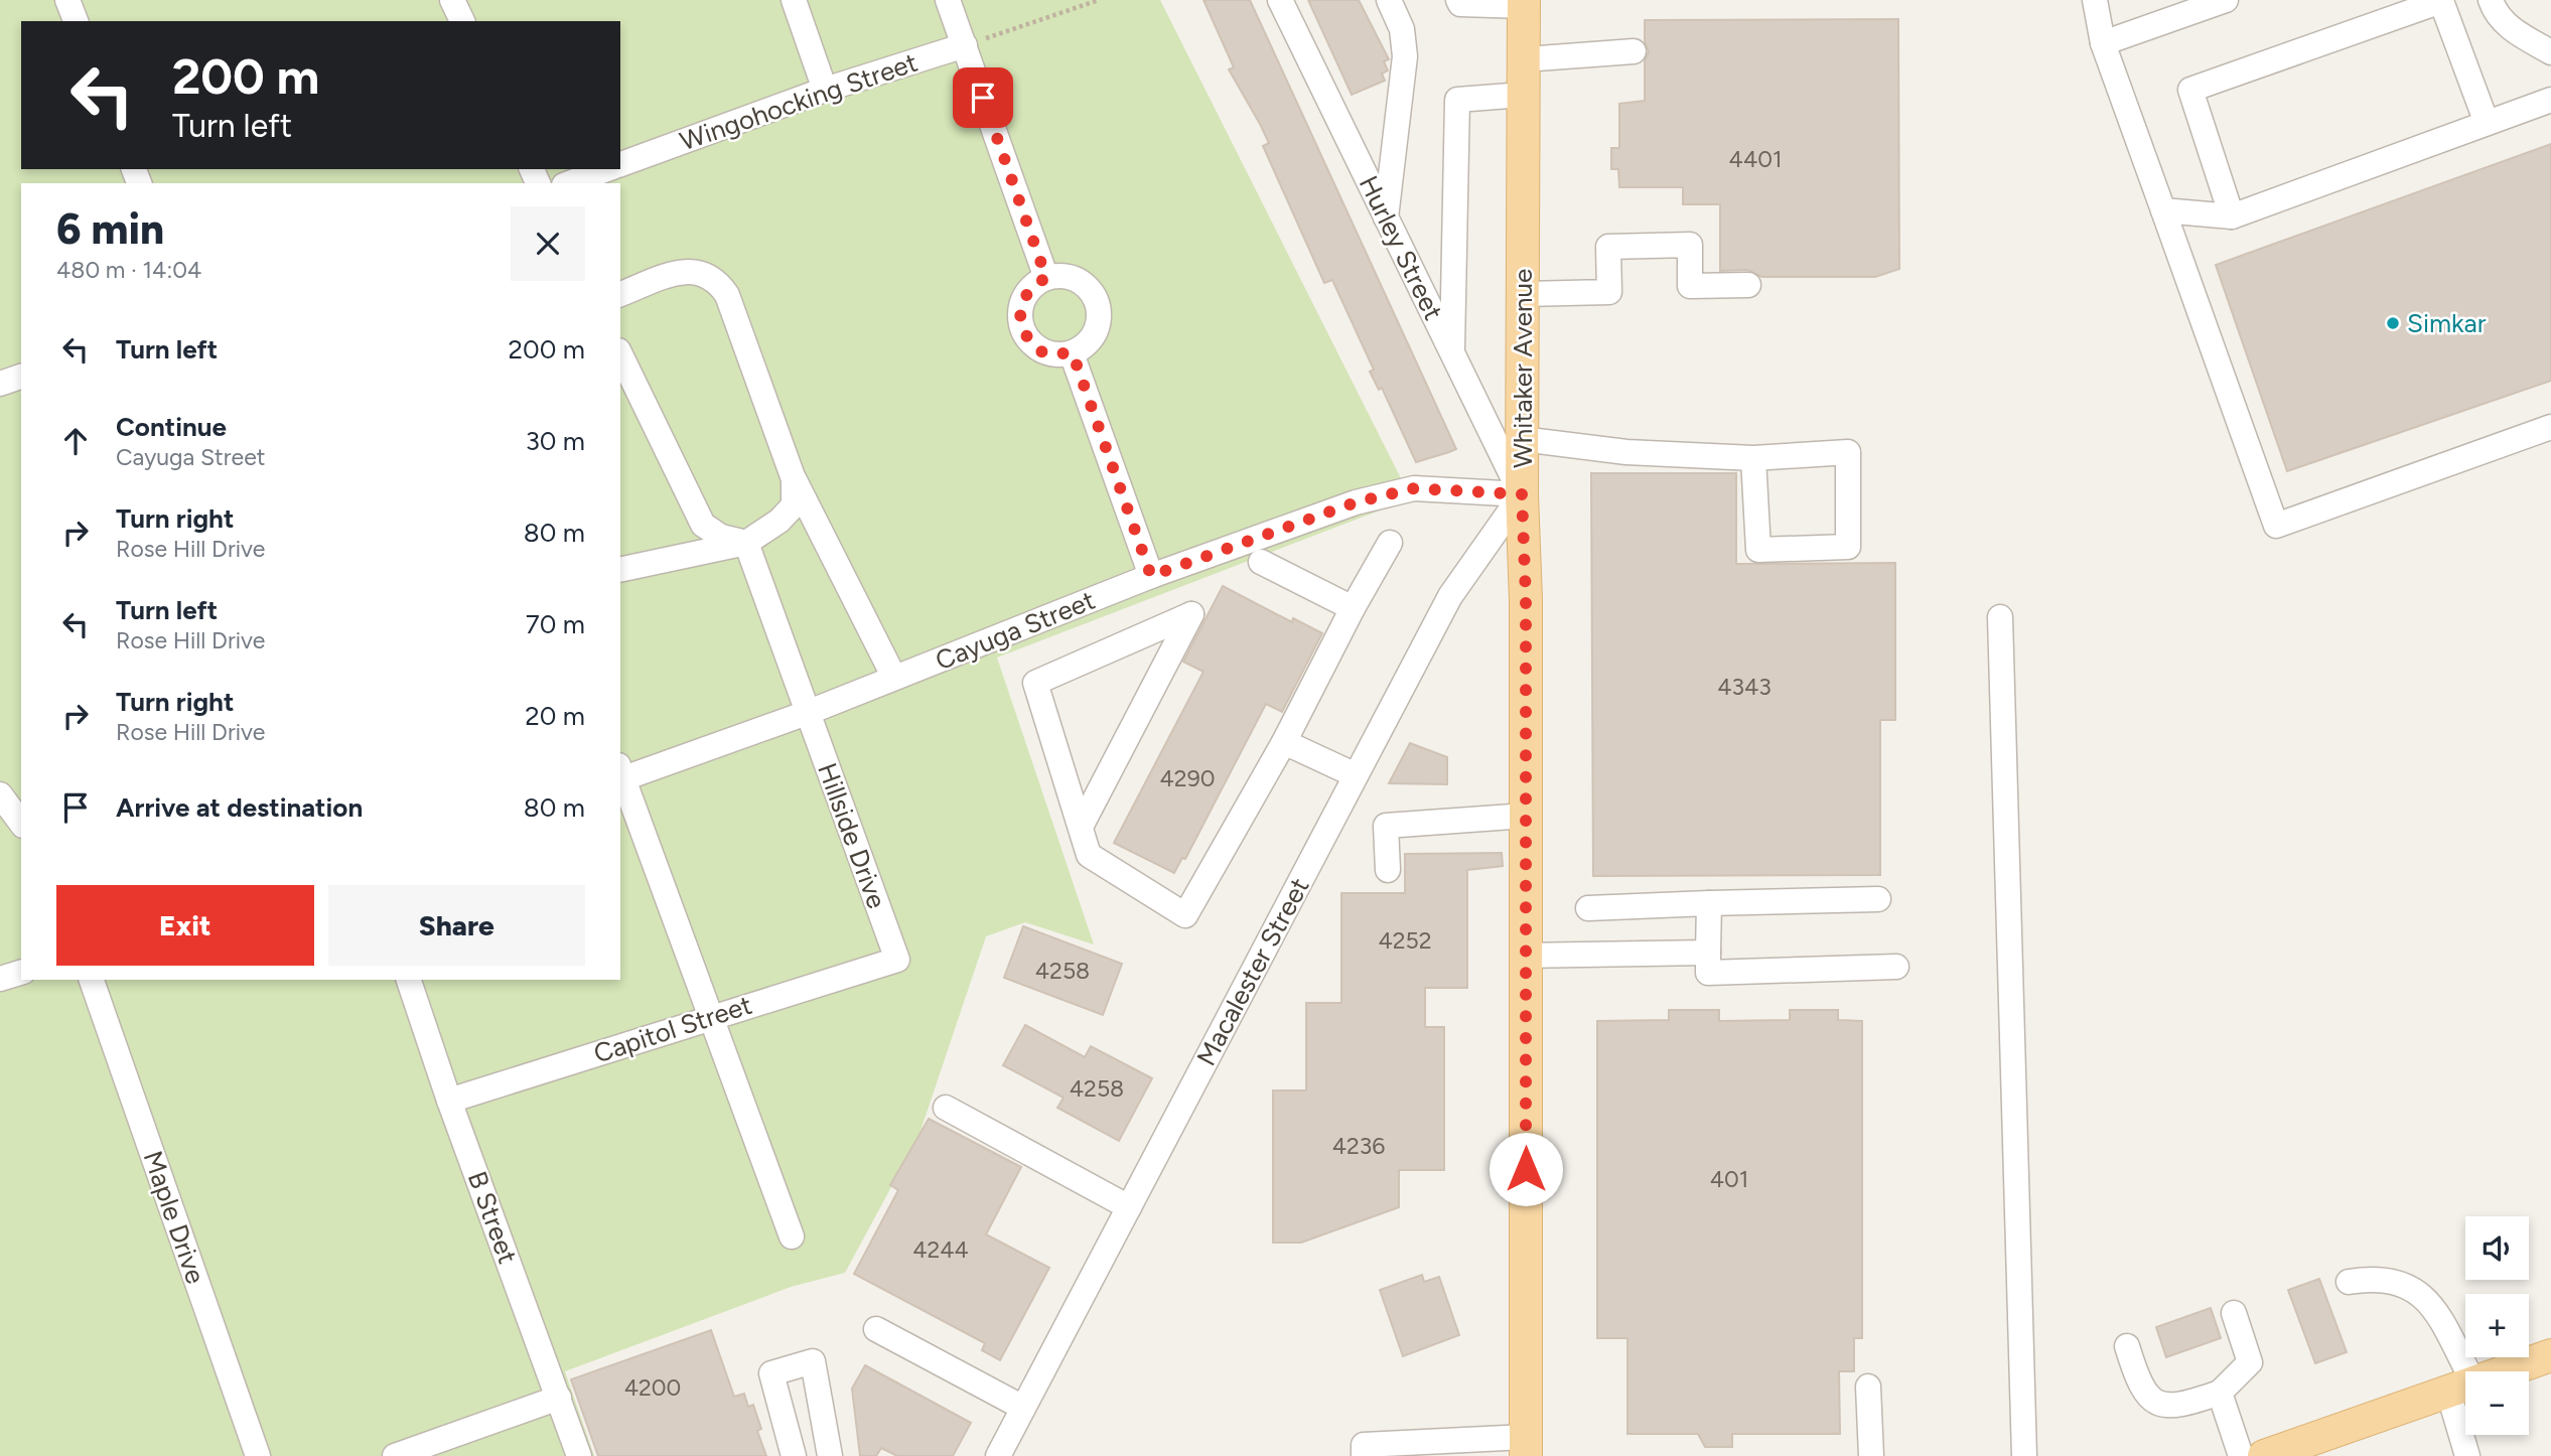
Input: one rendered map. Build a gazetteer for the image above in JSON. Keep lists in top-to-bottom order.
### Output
{
  "streets": {
    "main road": ["Whitaker Avenue"],
    "street": [
      "Wingohocking Street",
      "Hurley Street",
      "Cayuga Street",
      "Hillside Drive",
      "Macalester Street",
      "Capitol Street",
      "Maple Drive",
      "B Street"
    ]
  },
  "crossings": [
    ["Hurley Street", "Whitaker Avenue"],
    ["Hurley Street", "Cayuga Street"],
    ["Hurley Street", "Macalester Street"],
    ["Whitaker Avenue", "Cayuga Street"],
    ["Whitaker Avenue", "Macalester Street"],
    ["Cayuga Street", "Hillside Drive"],
    ["Cayuga Street", "Macalester Street"],
    ["Hillside Drive", "Capitol Street"],
    ["Capitol Street", "B Street"]
  ],
  "places": ["Simkar"],
  "house_numbers": [
    "4401",
    "4343",
    "4290",
    "4252",
    "4258",
    "4258",
    "4236",
    "401",
    "4244",
    "4200"
  ],
  "page": {
    "turn": ["200 m", "Turn left"],
    "heading": ["6 min", "480 m · 14:04"],
    "list": [
      {
        "name": "Turn left",
        "value": "200 m"
      },
      {
        "name": "Continue",
        "note": "Cayuga Street",
        "value": "30 m"
      },
      {
        "name": "Turn right",
        "note": "Rose Hill Drive",
        "value": "80 m"
      },
      {
        "name": "Turn left",
        "note": "Rose Hill Drive",
        "value": "70 m"
      },
      {
        "name": "Turn right",
        "note": "Rose Hill Drive",
        "value": "20 m"
      },
      {
        "name": "Arrive at destination",
        "value": "80 m"
      }
    ],
    "buttons": ["Exit", "Share"],
    "map_buttons": ["+", "−"]
  }
}
